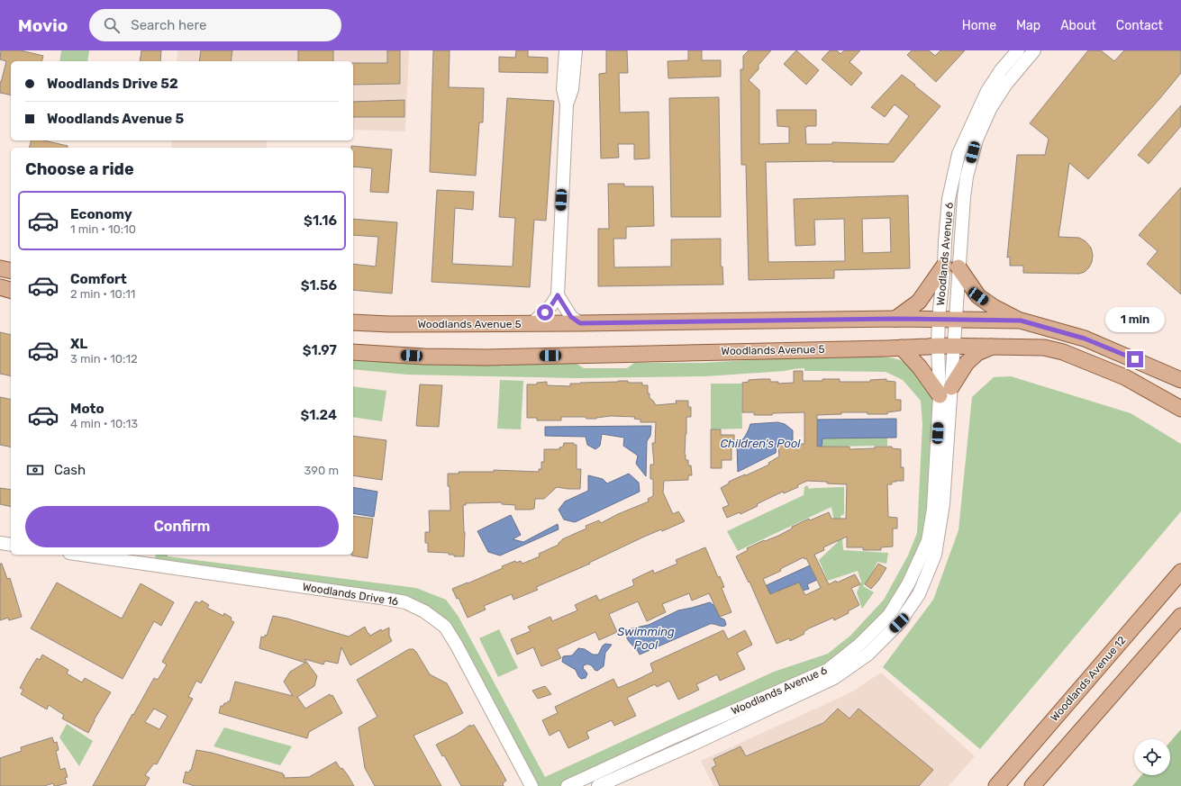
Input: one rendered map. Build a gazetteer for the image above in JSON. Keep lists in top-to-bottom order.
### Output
{
  "streets": {
    "main road": ["Woodlands Avenue 5", "Woodlands Avenue 12"],
    "street": ["Woodlands Avenue 6", "Woodlands Drive 16"]
  },
  "crossings": [
    ["Woodlands Avenue 6", "Woodlands Avenue 5"]
  ],
  "water": ["Children's Pool", "Swimming Pool"],
  "page": {
    "header": "Movio",
    "search": "Search here",
    "nav": [
      "Home",
      "Map",
      "About",
      "Contact"
    ],
    "banner": ["Woodlands Drive 52", "Woodlands Avenue 5"],
    "heading": "Choose a ride",
    "list": [
      {
        "name": "Economy",
        "note": "1 min · 10:10",
        "value": "$1.16"
      },
      {
        "name": "Comfort",
        "note": "2 min · 10:11",
        "value": "$1.56"
      },
      {
        "name": "XL",
        "note": "3 min · 10:12",
        "value": "$1.97"
      },
      {
        "name": "Moto",
        "note": "4 min · 10:13",
        "value": "$1.24"
      }
    ],
    "bubble": "1 min",
    "pay": ["Cash", "390 m"],
    "buttons": "Confirm"
  }
}
